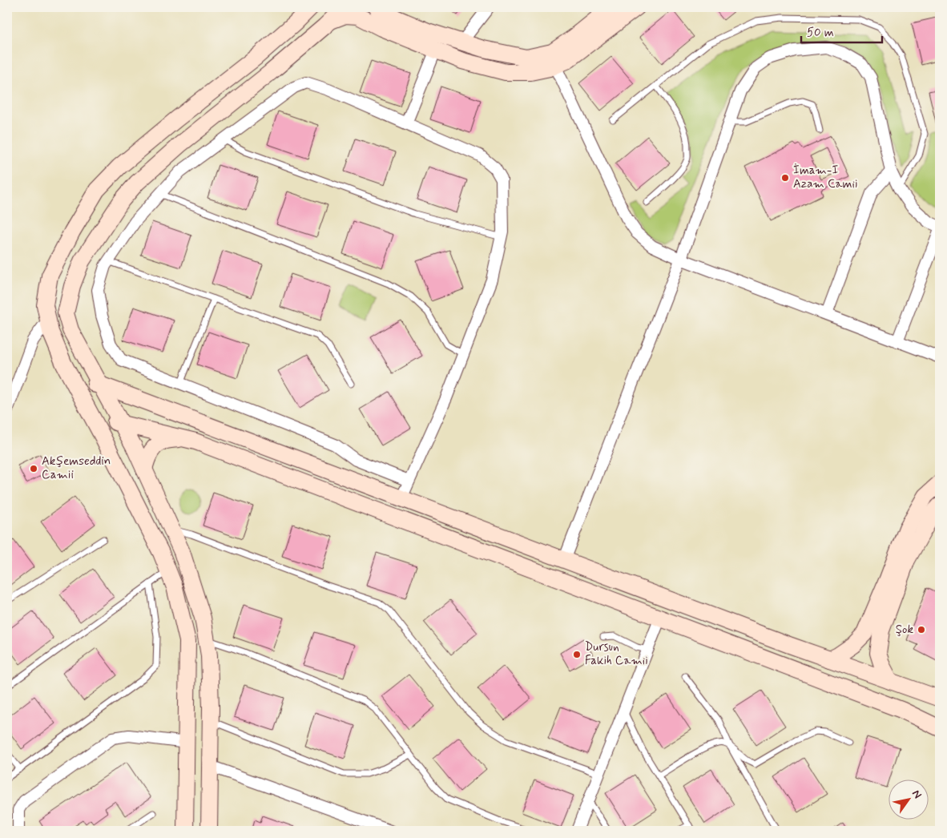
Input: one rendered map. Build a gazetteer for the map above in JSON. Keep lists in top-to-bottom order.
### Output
{
  "places": [
    "İmam-I Azam Camii",
    "Akşemseddin Camii",
    "Şok",
    "Dursun Fakih Camii"
  ],
  "scale_bar": "50 m",
  "north": "top right"
}
